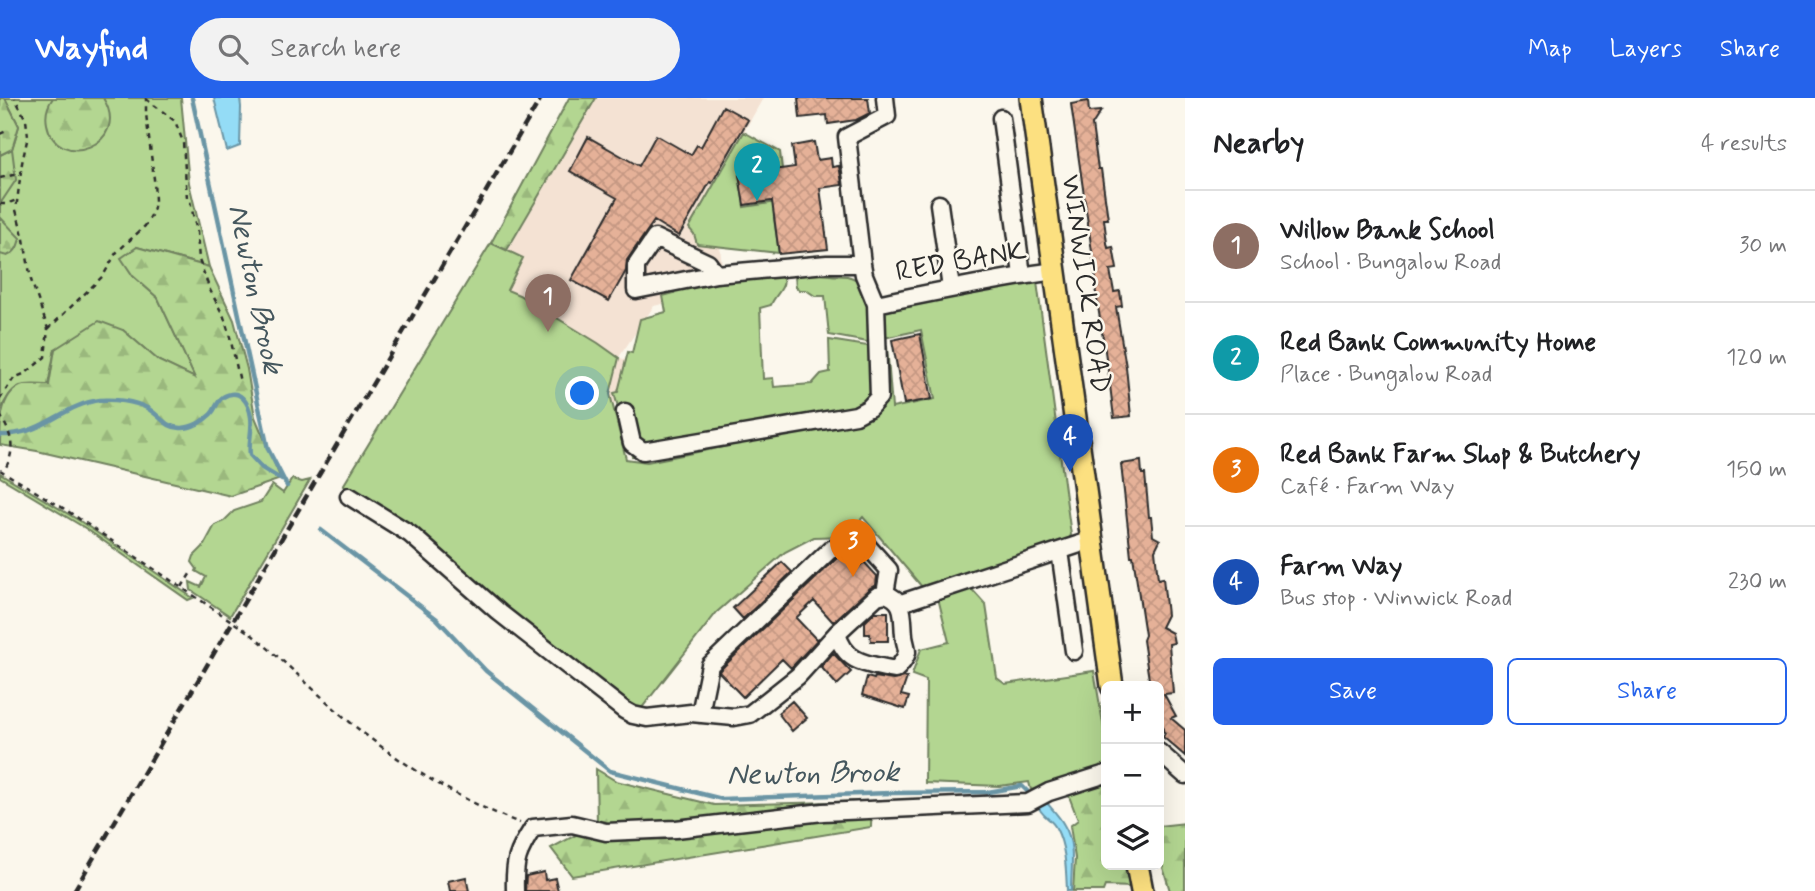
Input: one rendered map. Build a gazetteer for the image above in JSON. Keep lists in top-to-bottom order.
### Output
{
  "streets": {
    "main road": ["WINWICK ROAD"],
    "street": ["RED BANK"]
  },
  "crossings": [
    ["RED BANK", "WINWICK ROAD"]
  ],
  "water": ["Newton Brook"],
  "page": {
    "header": "Wayfind",
    "search": "Search here",
    "nav": ["Map", "Layers", "Share"],
    "heading": ["Nearby", "4 results"],
    "pins": [
      "2",
      "1",
      "4",
      "3"
    ],
    "list": [
      {
        "mark": "1",
        "name": "Willow Bank School",
        "note": "School · Bungalow Road",
        "value": "30 m"
      },
      {
        "mark": "2",
        "name": "Red Bank Community Home",
        "note": "Place · Bungalow Road",
        "value": "120 m"
      },
      {
        "mark": "3",
        "name": "Red Bank Farm Shop & Butchery",
        "note": "Café · Farm Way",
        "value": "150 m"
      },
      {
        "mark": "4",
        "name": "Farm Way",
        "note": "Bus stop · Winwick Road",
        "value": "230 m"
      }
    ],
    "buttons": ["Save", "Share"],
    "map_buttons": ["+", "−"]
  }
}
